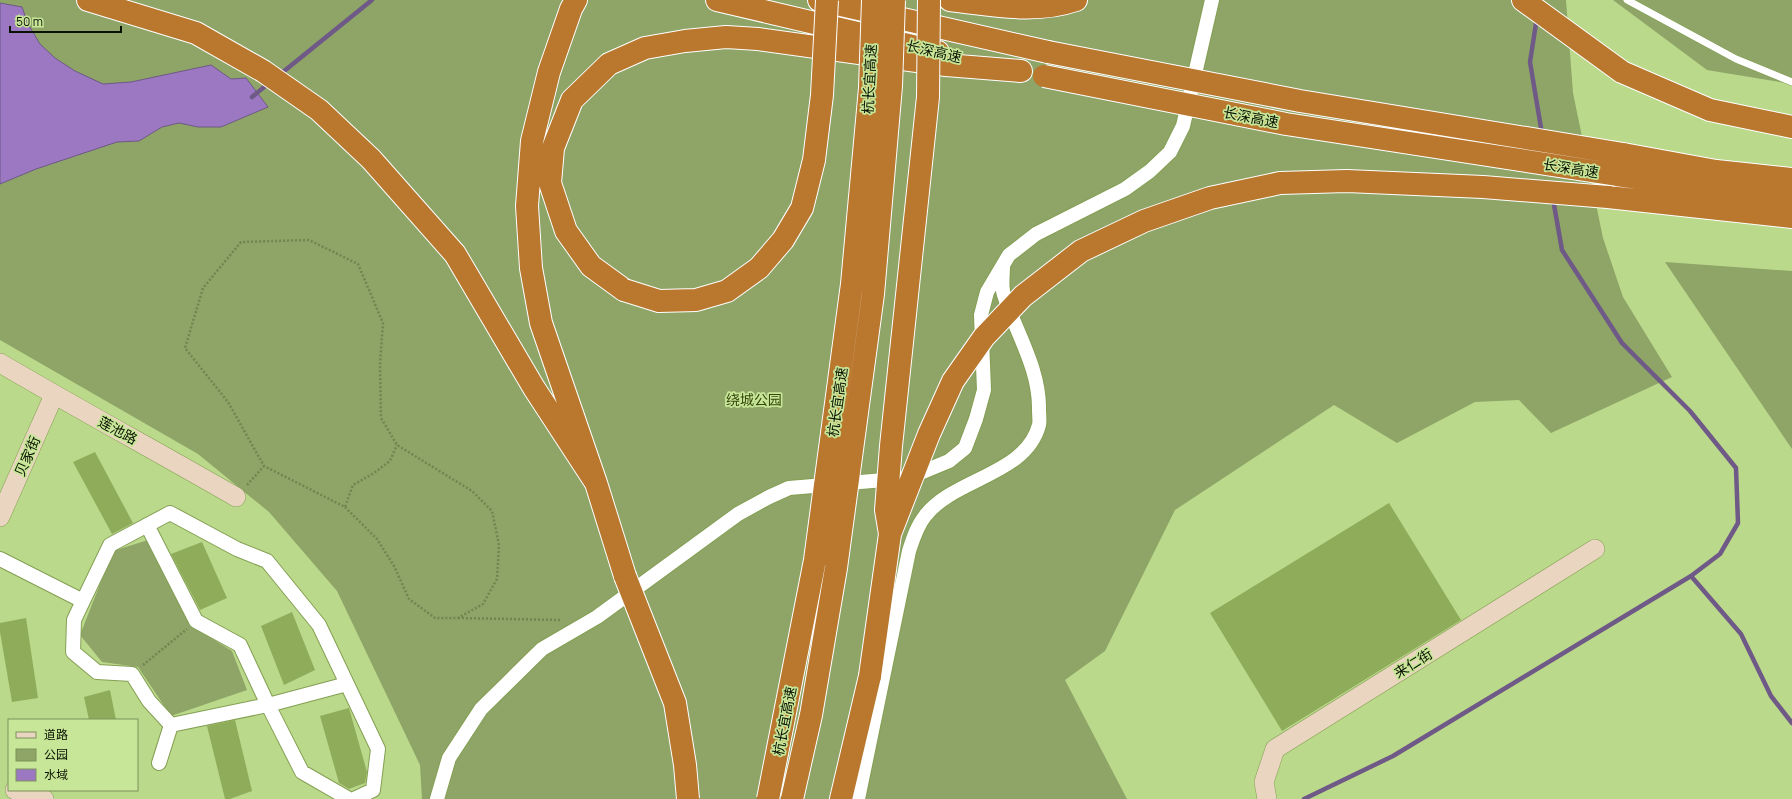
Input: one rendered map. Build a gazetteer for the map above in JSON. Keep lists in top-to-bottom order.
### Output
{
  "streets": {
    "highway": ["长深高速", "杭长宜高速"],
    "street": ["莲池路", "贝家街", "来仁街"]
  },
  "crossings": [
    ["莲池路", "贝家街"]
  ],
  "parks": ["绕城公园"],
  "legend": ["道路", "公园", "水域"],
  "scale_bar": "50 m"
}
